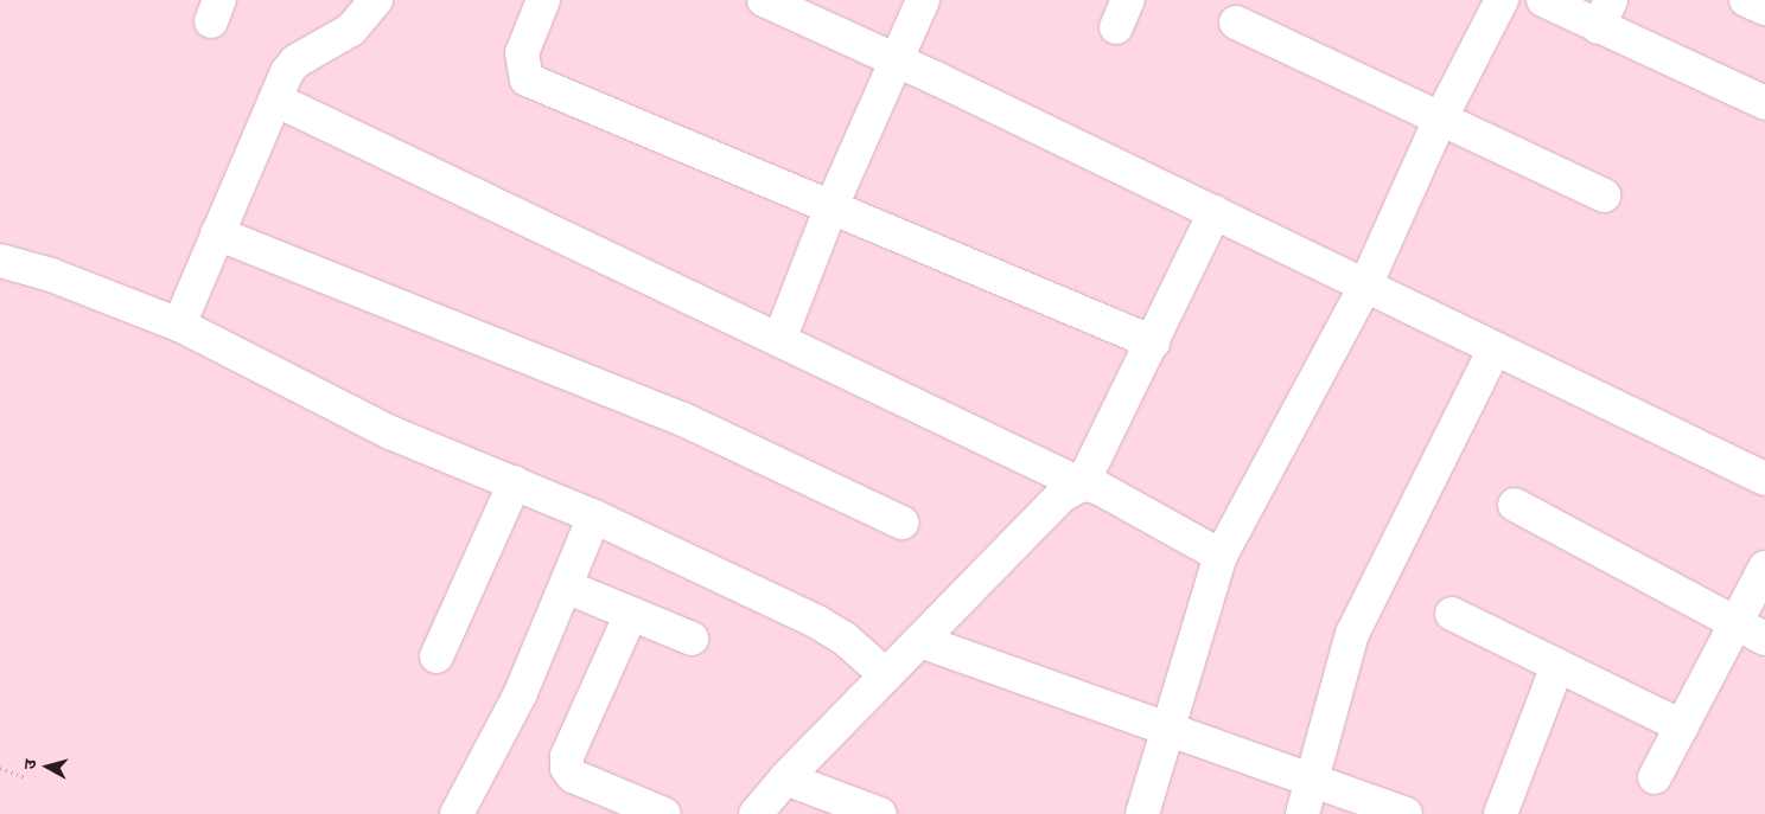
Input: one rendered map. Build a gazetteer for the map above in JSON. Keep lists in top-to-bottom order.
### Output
{
  "north": "left"
}
